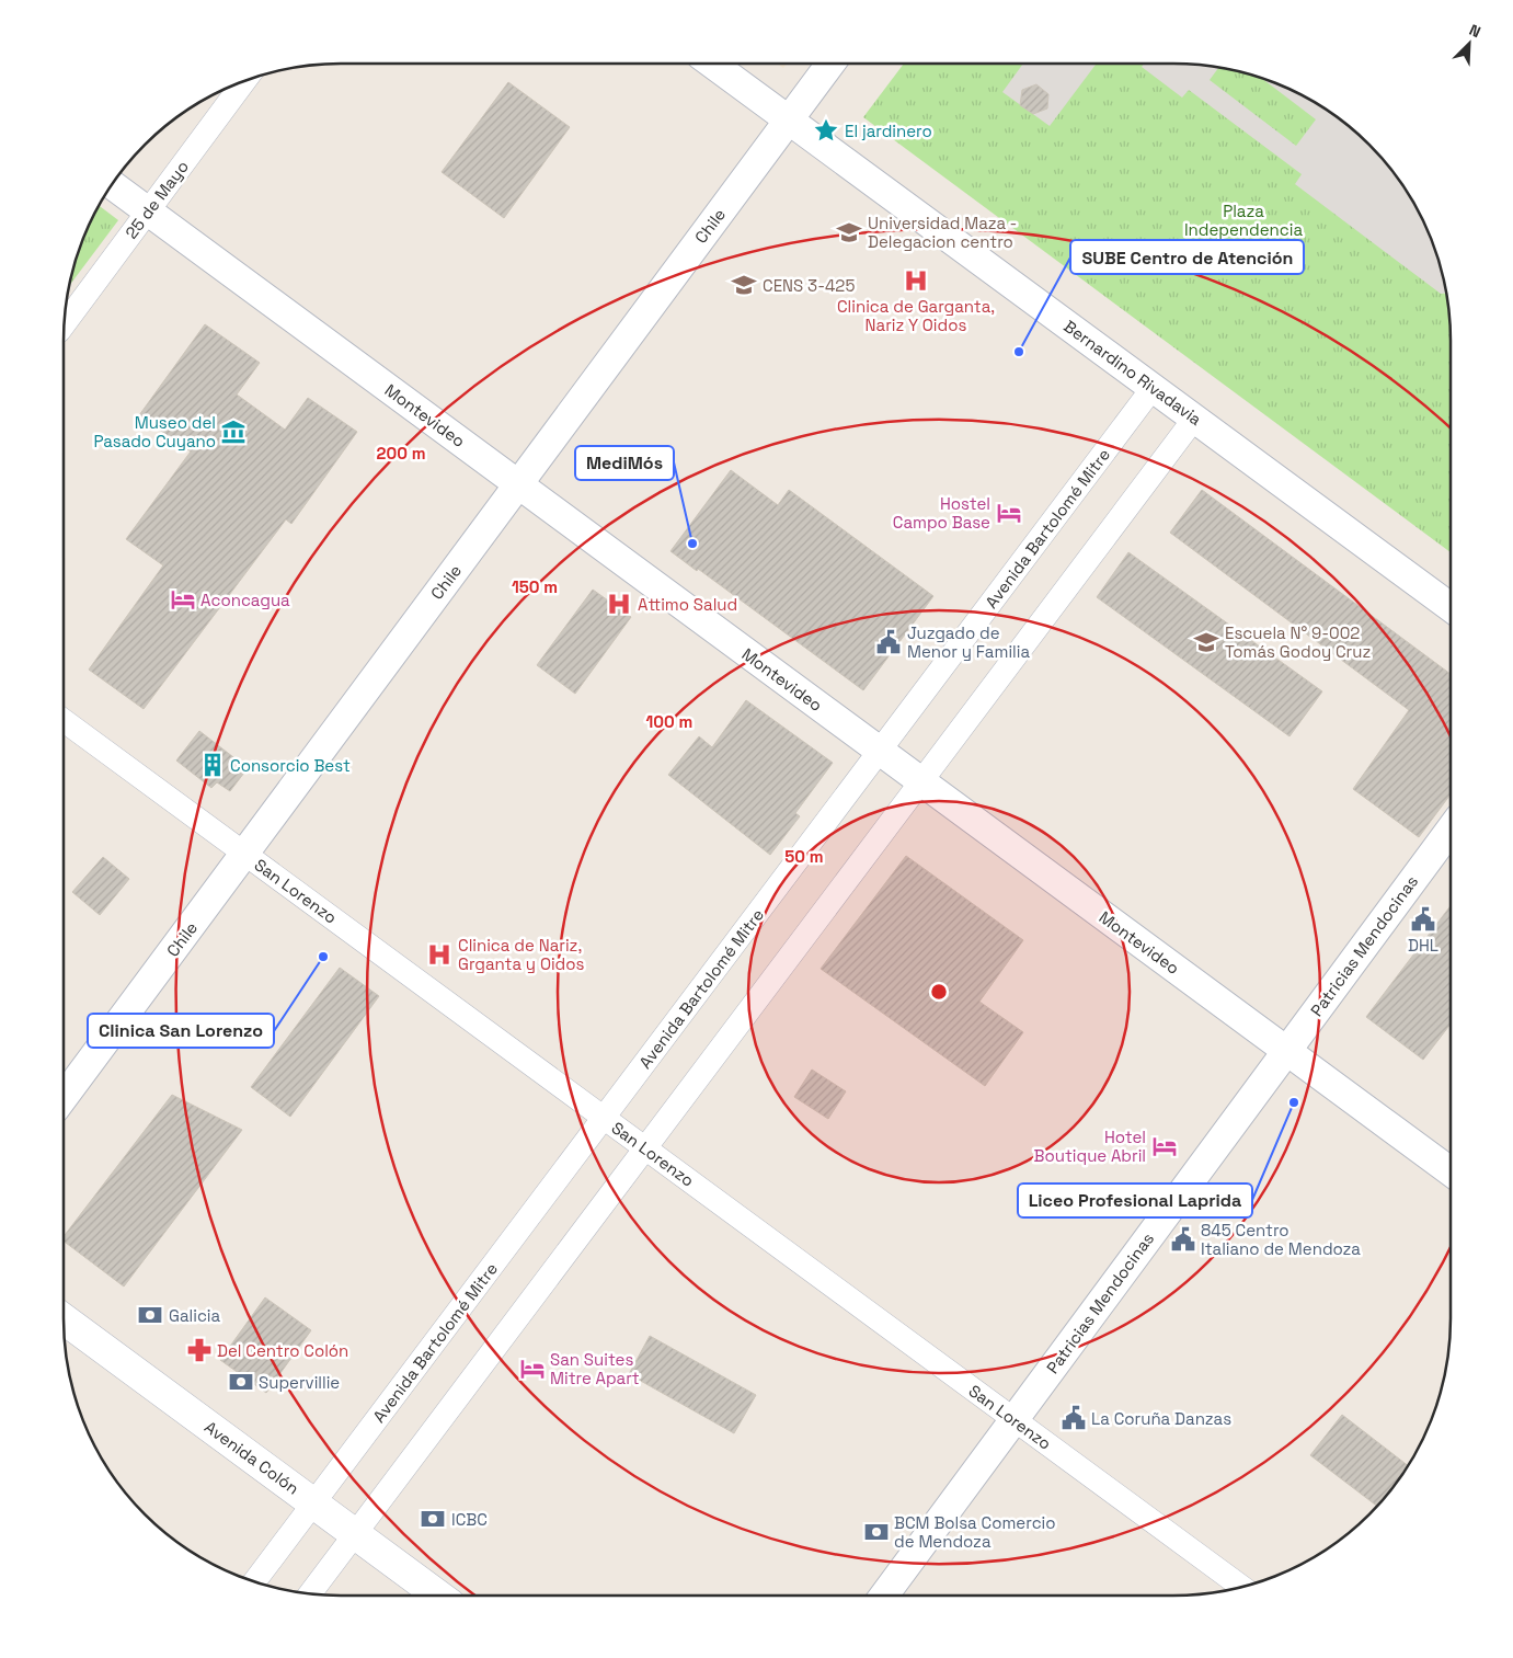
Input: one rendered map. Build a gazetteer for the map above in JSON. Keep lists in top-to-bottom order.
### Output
{
  "streets": {
    "main road": ["Avenida Colón"],
    "street": [
      "25 de Mayo",
      "Chile",
      "Bernardino Rivadavia",
      "Montevideo",
      "Avenida Bartolomé Mitre",
      "San Lorenzo",
      "Patricias Mendocinas"
    ]
  },
  "crossings": [
    ["25 de Mayo", "Montevideo"],
    ["Chile", "Bernardino Rivadavia"],
    ["Chile", "Montevideo"],
    ["Chile", "San Lorenzo"],
    ["Bernardino Rivadavia", "Avenida Bartolomé Mitre"],
    ["Montevideo", "Avenida Bartolomé Mitre"],
    ["Montevideo", "Patricias Mendocinas"],
    ["Avenida Bartolomé Mitre", "San Lorenzo"],
    ["Avenida Bartolomé Mitre", "Avenida Colón"],
    ["San Lorenzo", "Patricias Mendocinas"]
  ],
  "parks": ["Plaza Independencia"],
  "places": {
    "place": ["El jardinero"],
    "school or university": ["Universidad Maza - Delegacion centro", "CENS 3-425", "Escuela N° 9-002 Tomás Godoy Cruz"],
    "hospital": ["Clinica de Garganta, Nariz Y Oidos", "Attimo Salud", "Clinica de Nariz, Grganta y Oidos"],
    "other": [
      "SUBE Centro de Atención",
      "MediMós",
      "Clinica San Lorenzo",
      "Liceo Profesional Laprida"
    ],
    "museum": ["Museo del Pasado Cuyano"],
    "hotel": [
      "Hostel Campo Base",
      "Aconcagua",
      "Hotel Boutique Abril",
      "San Suites Mitre Apart"
    ],
    "public building": [
      "Juzgado de Menor y Familia",
      "DHL",
      "845 Centro Italiano de Mendoza",
      "La Coruña Danzas"
    ],
    "building": ["Consorcio Best"],
    "bank": [
      "Galicia",
      "Supervillie",
      "ICBC",
      "BCM Bolsa Comercio de Mendoza"
    ],
    "pharmacy": ["Del Centro Colón"]
  },
  "north": "top right",
  "rings": [
    "200 m",
    "150 m",
    "100 m",
    "50 m"
  ]
}
